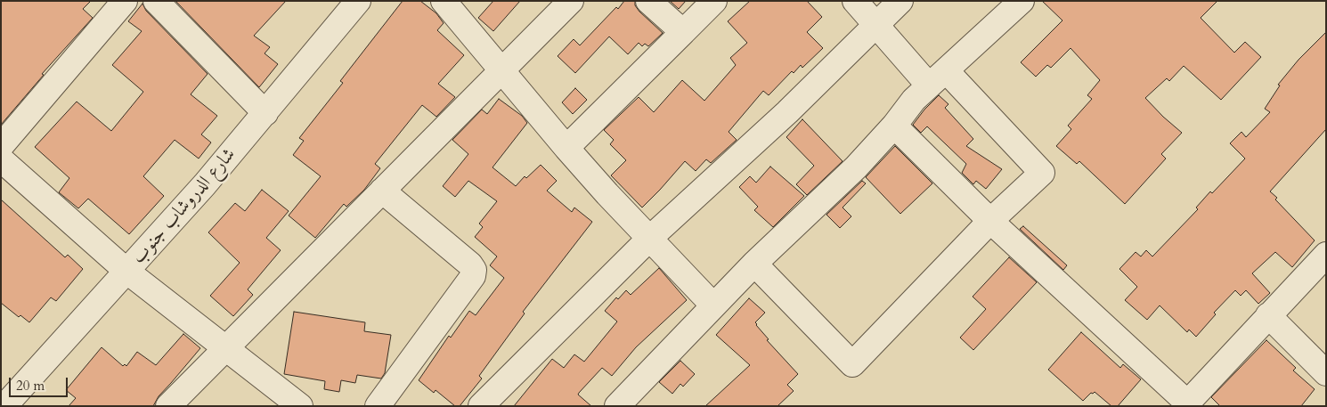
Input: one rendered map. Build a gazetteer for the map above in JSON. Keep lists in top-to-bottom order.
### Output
{
  "streets": {
    "street": ["شارع الدروشاب جنوب"]
  },
  "scale_bar": "20 m"
}
